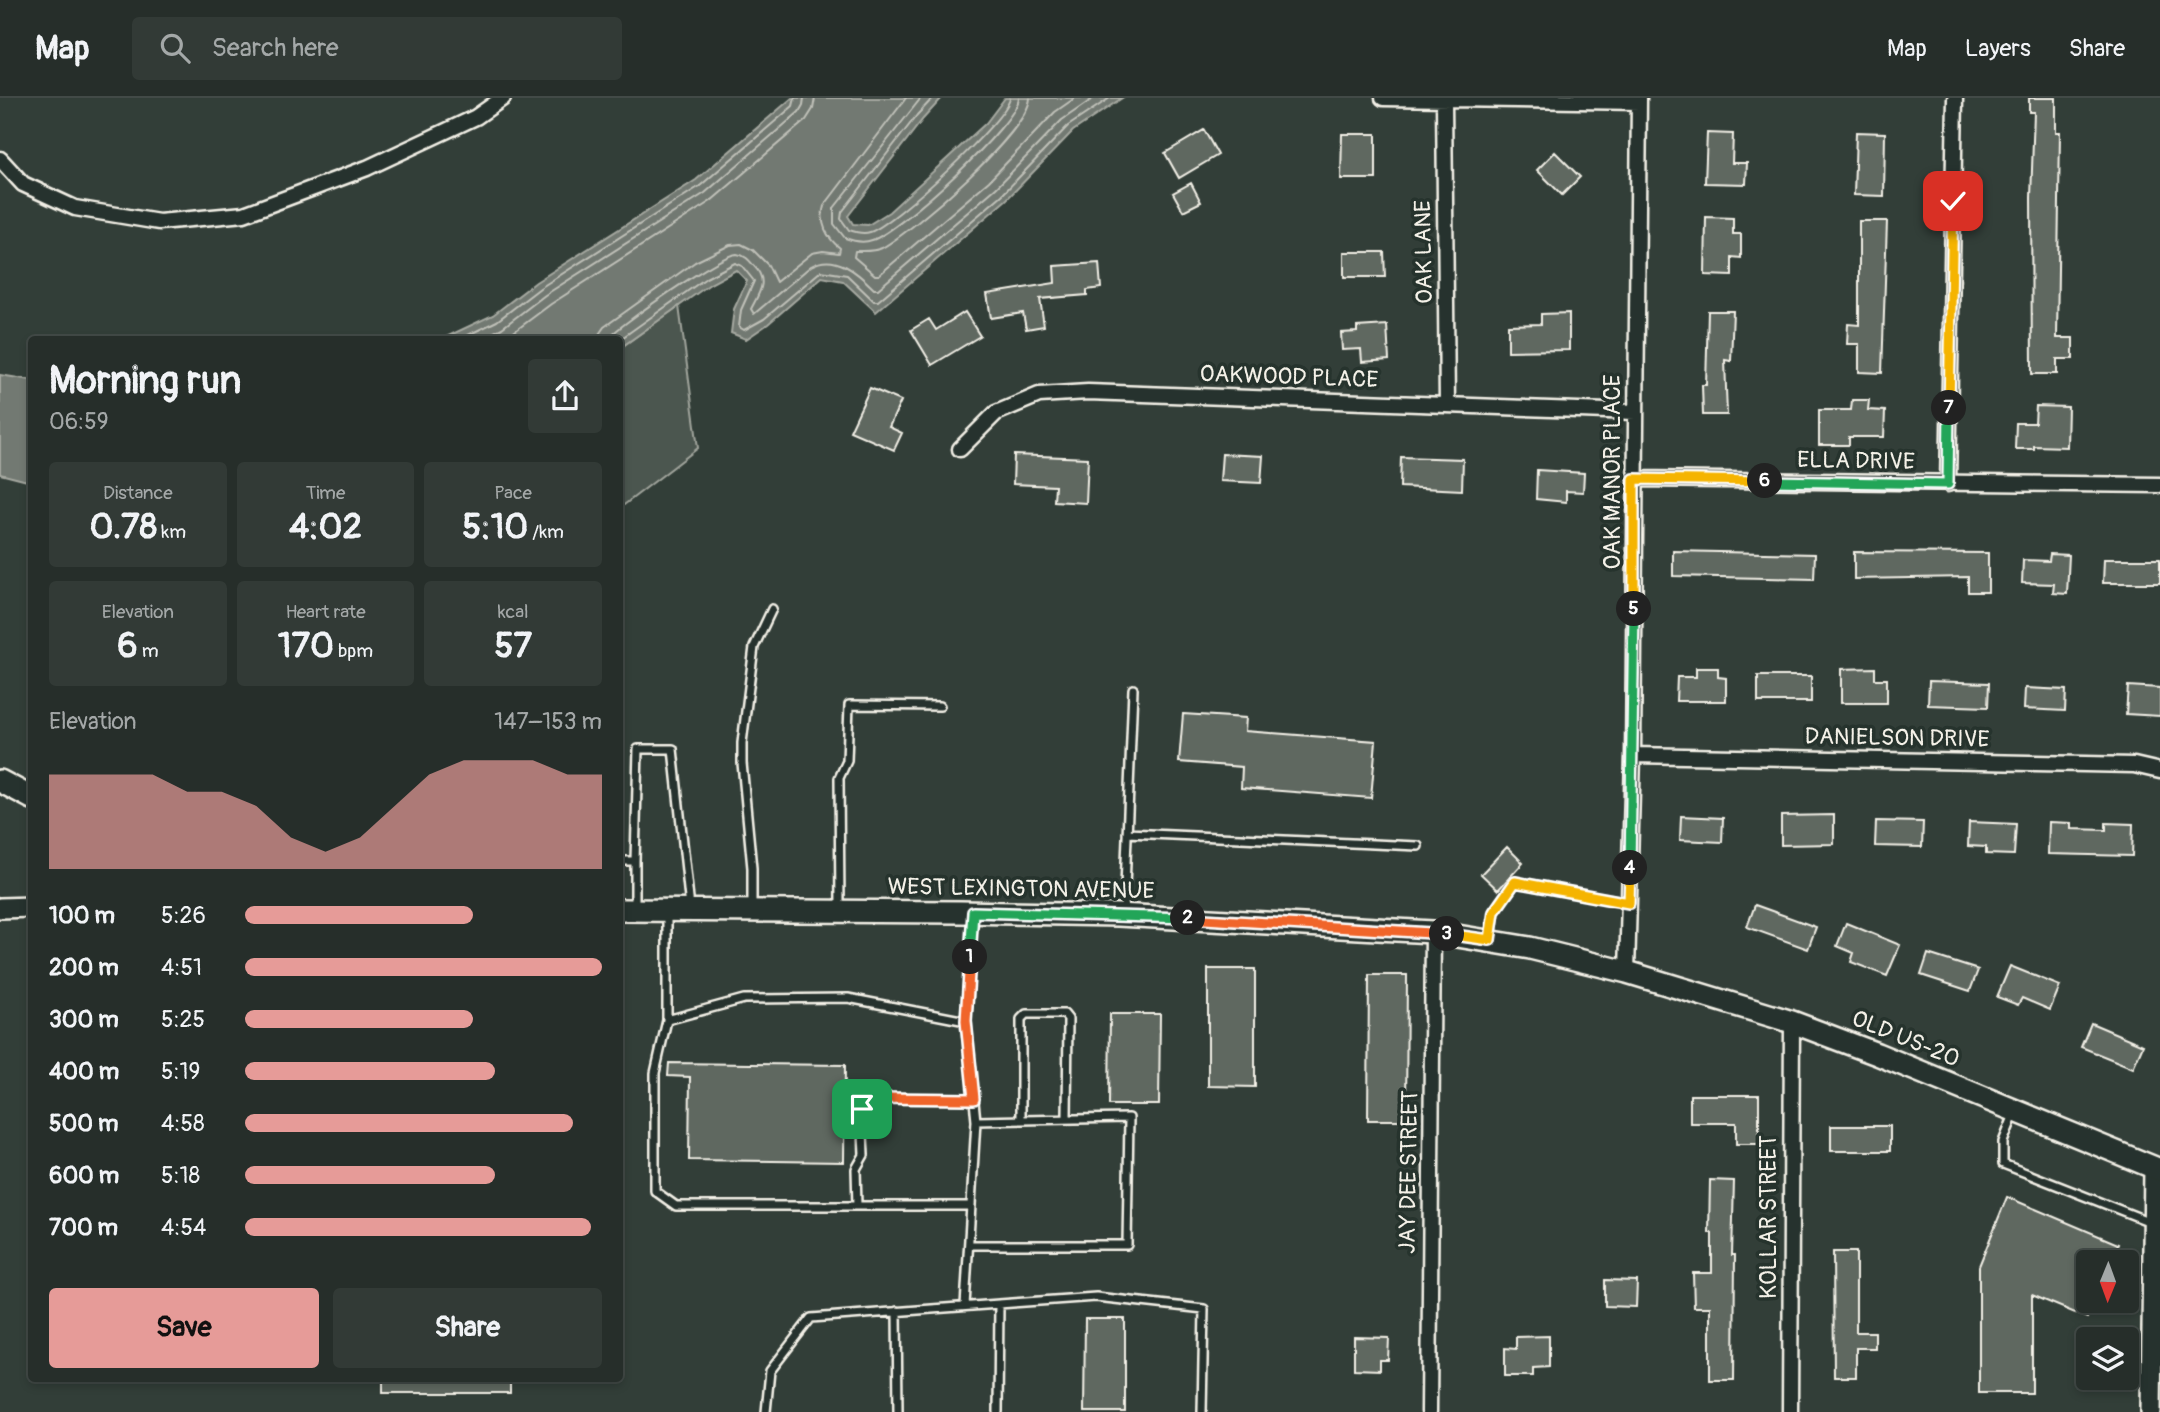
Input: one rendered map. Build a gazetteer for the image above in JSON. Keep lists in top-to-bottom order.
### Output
{
  "streets": {
    "main road": ["WEST LEXINGTON AVENUE", "OLD US-20"],
    "street": [
      "OAK LANE",
      "OAKWOOD PLACE",
      "ELLA DRIVE",
      "OAK MANOR PLACE",
      "DANIELSON DRIVE",
      "JAY DEE STREET",
      "KOLLAR STREET"
    ]
  },
  "crossings": [
    ["OAK LANE", "OAKWOOD PLACE"],
    ["OAKWOOD PLACE", "OAK MANOR PLACE"],
    ["ELLA DRIVE", "OAK MANOR PLACE"],
    ["OAK MANOR PLACE", "DANIELSON DRIVE"],
    ["OAK MANOR PLACE", "WEST LEXINGTON AVENUE"],
    ["OAK MANOR PLACE", "OLD US-20"],
    ["WEST LEXINGTON AVENUE", "OLD US-20"],
    ["WEST LEXINGTON AVENUE", "JAY DEE STREET"],
    ["OLD US-20", "KOLLAR STREET"]
  ],
  "north": "bottom",
  "page": {
    "header": "Map",
    "search": "Search here",
    "nav": ["Map", "Layers", "Share"],
    "heading": ["Morning run", "06:59"],
    "pins": [
      "7",
      "6",
      "5",
      "4",
      "2",
      "3",
      "1"
    ],
    "stats": [
      ["Distance", "0.78 km"],
      ["Time", "4:02"],
      ["Pace", "5:10 /km"],
      ["Elevation", "6 m"],
      ["Heart rate", "170 bpm"],
      ["kcal", "57"]
    ],
    "chart": ["Elevation", "147–153 m"],
    "list": [
      {
        "name": "100 m",
        "note": "5:26"
      },
      {
        "name": "200 m",
        "note": "4:51"
      },
      {
        "name": "300 m",
        "note": "5:25"
      },
      {
        "name": "400 m",
        "note": "5:19"
      },
      {
        "name": "500 m",
        "note": "4:58"
      },
      {
        "name": "600 m",
        "note": "5:18"
      },
      {
        "name": "700 m",
        "note": "4:54"
      }
    ],
    "buttons": ["Save", "Share"]
  }
}
